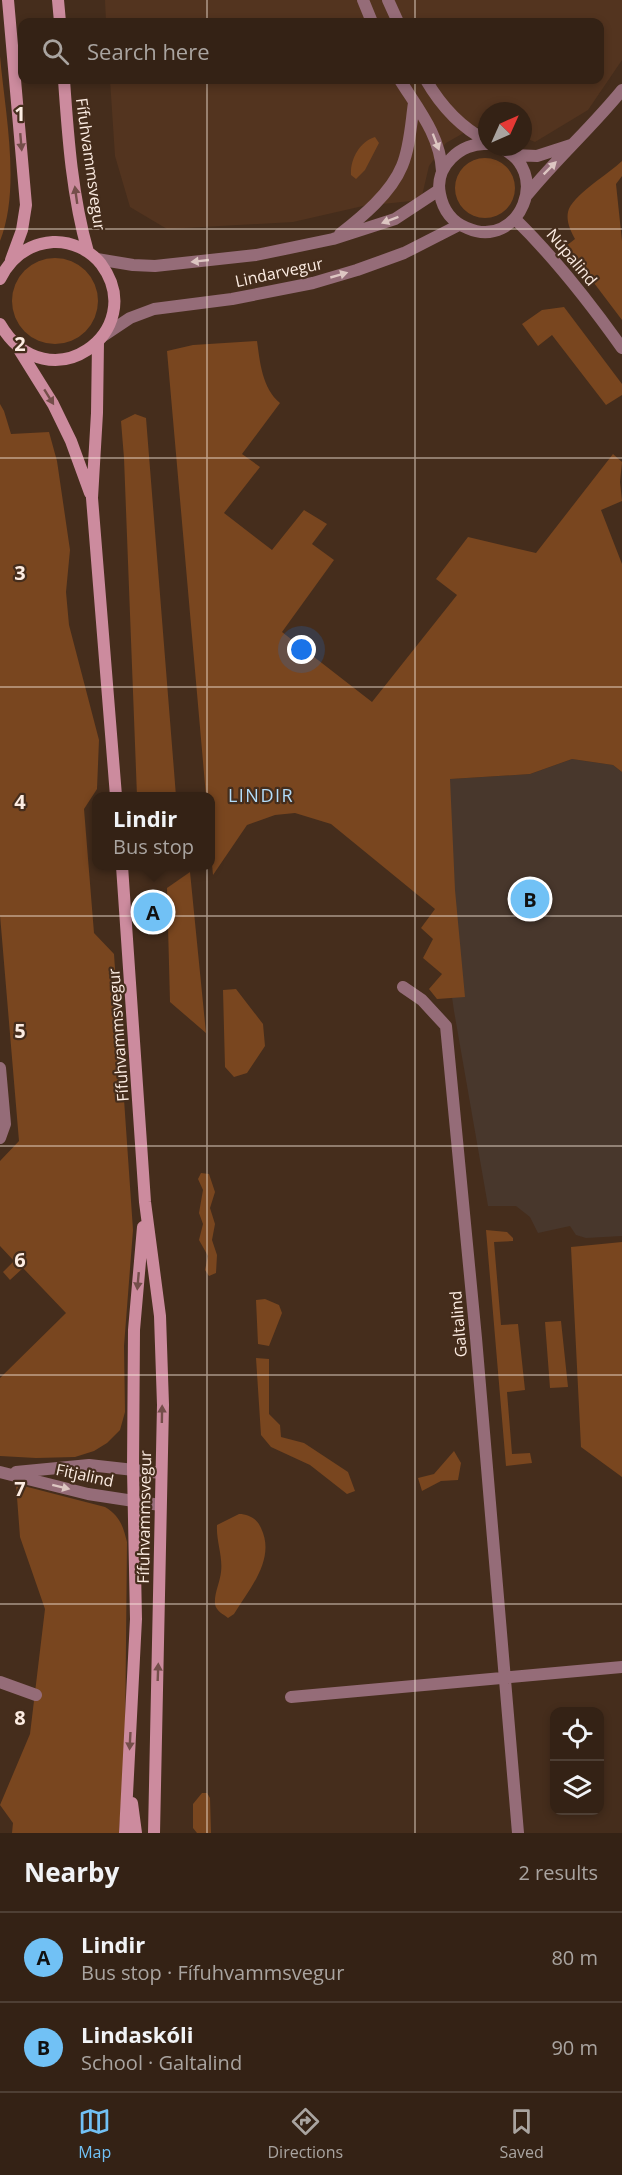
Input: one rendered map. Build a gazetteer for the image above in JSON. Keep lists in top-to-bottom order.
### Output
{
  "streets": {
    "main road": ["Fífuhvammsvegur"],
    "street": [
      "Núpalind",
      "Lindarvegur",
      "Galtalind",
      "Fitjalind"
    ]
  },
  "crossings": [
    ["Fífuhvammsvegur", "Lindarvegur"],
    ["Fífuhvammsvegur", "Fitjalind"]
  ],
  "districts": ["LINDIR"],
  "north": "top right",
  "page": {
    "search": "Search here",
    "popup": ["Lindir", "Bus stop"],
    "pins": ["B", "A"],
    "heading": ["Nearby", "2 results"],
    "list": [
      {
        "mark": "A",
        "name": "Lindir",
        "note": "Bus stop · Fífuhvammsvegur",
        "value": "80 m"
      },
      {
        "mark": "B",
        "name": "Lindaskóli",
        "note": "School · Galtalind",
        "value": "90 m"
      }
    ],
    "nav": ["Map", "Directions", "Saved"]
  },
  "grid": {
    "rows": [
      "1",
      "2",
      "3",
      "4",
      "5",
      "6",
      "7",
      "8"
    ]
  }
}
